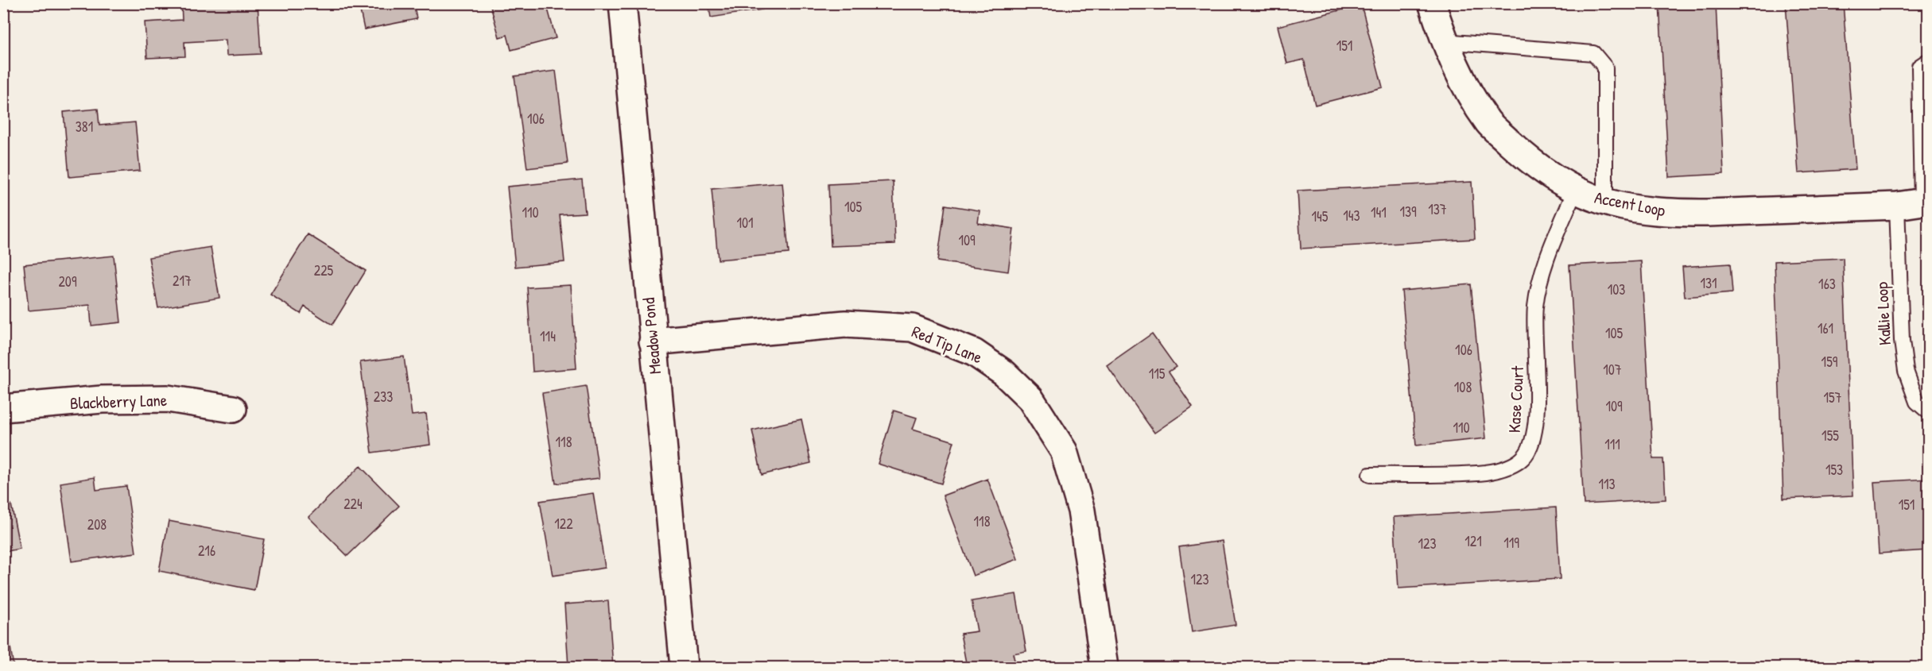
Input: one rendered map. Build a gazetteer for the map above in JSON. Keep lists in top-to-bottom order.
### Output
{
  "streets": {
    "street": [
      "Accent Loop",
      "Meadow Pond",
      "Red Tip Lane",
      "Blackberry Lane"
    ],
    "lane": ["Kallie Loop", "Kase Court"]
  },
  "crossings": [
    ["Accent Loop", "Kallie Loop"],
    ["Accent Loop", "Kase Court"],
    ["Meadow Pond", "Red Tip Lane"]
  ],
  "house_numbers": [
    "151",
    "106",
    "381",
    "105",
    "137",
    "139",
    "110",
    "141",
    "143",
    "145",
    "101",
    "109",
    "225",
    "217",
    "209",
    "131",
    "163",
    "103",
    "161",
    "105",
    "114",
    "106",
    "159",
    "107",
    "115",
    "108",
    "233",
    "157",
    "109",
    "110",
    "155",
    "118",
    "111",
    "153",
    "113",
    "224",
    "151",
    "118",
    "122",
    "208",
    "121",
    "119",
    "123",
    "216",
    "123"
  ]
}
